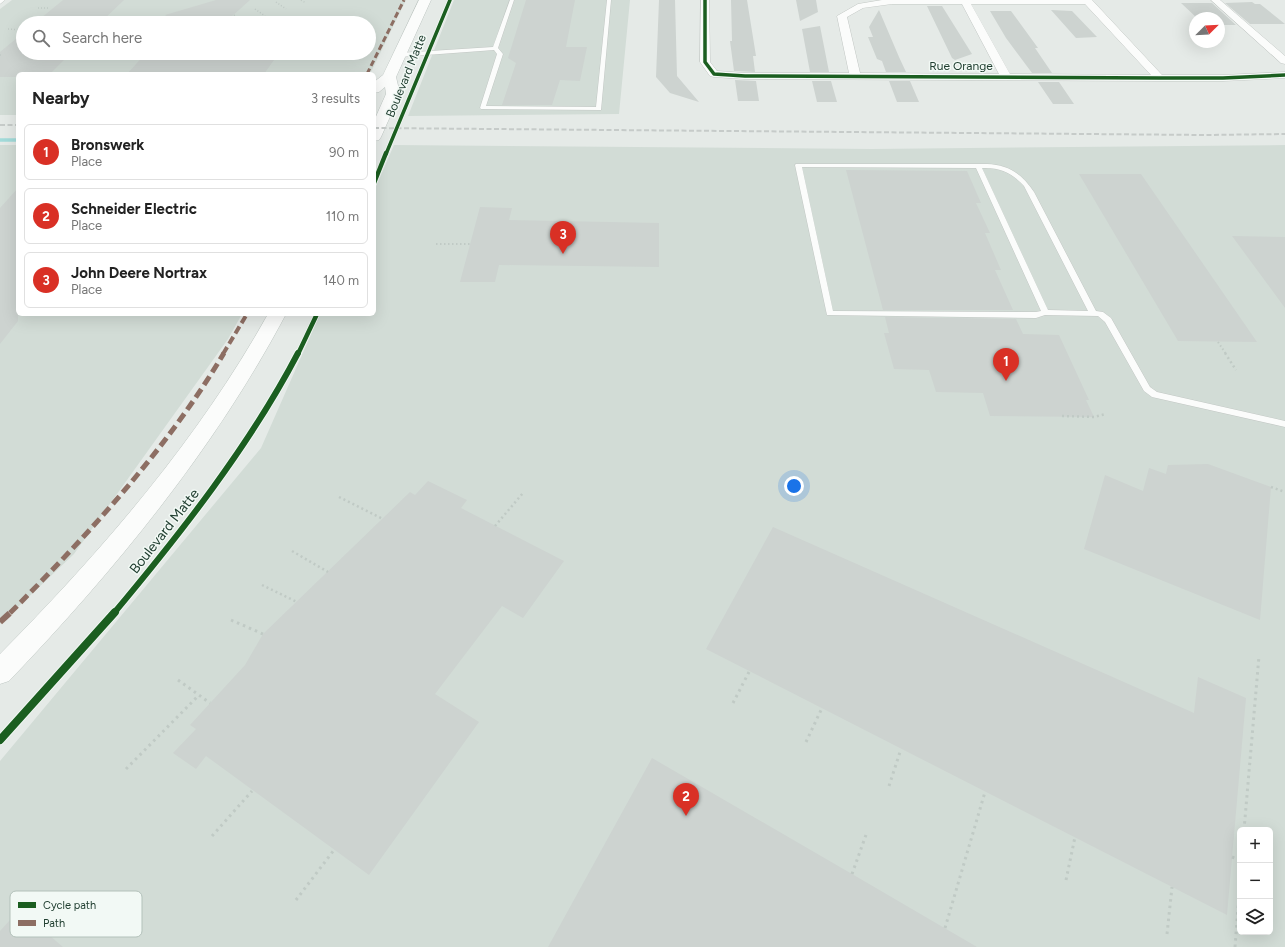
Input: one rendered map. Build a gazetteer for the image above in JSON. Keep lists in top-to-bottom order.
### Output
{
  "streets": {
    "main road": ["Boulevard Matte"],
    "street": ["Rue Orange"]
  },
  "legend": ["Cycle path", "Path"],
  "north": "top right",
  "page": {
    "search": "Search here",
    "heading": ["Nearby", "3 results"],
    "list": [
      {
        "mark": "1",
        "name": "Bronswerk",
        "note": "Place",
        "value": "90 m"
      },
      {
        "mark": "2",
        "name": "Schneider Electric",
        "note": "Place",
        "value": "110 m"
      },
      {
        "mark": "3",
        "name": "John Deere Nortrax",
        "note": "Place",
        "value": "140 m"
      }
    ],
    "pins": ["3", "1", "2"],
    "map_buttons": ["+", "−"]
  }
}
